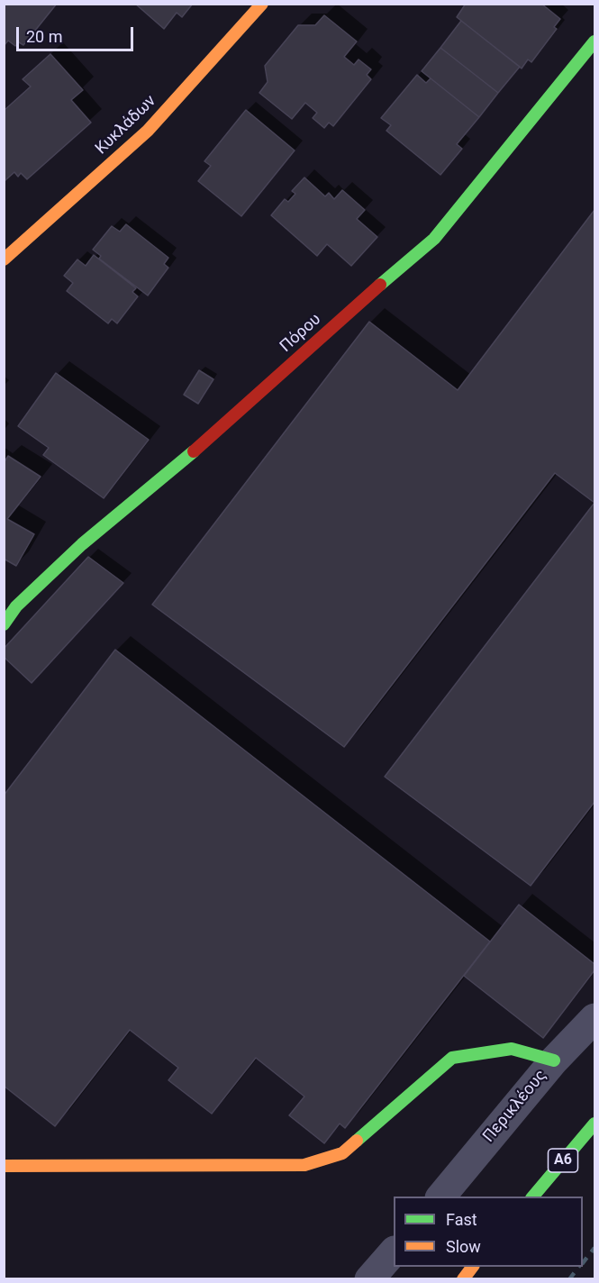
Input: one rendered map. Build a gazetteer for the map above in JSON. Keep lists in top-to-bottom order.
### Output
{
  "streets": {
    "main road": ["Κυκλάδων", "Πόρου", "Α6"],
    "street": ["Περικλέους"]
  },
  "legend": ["Fast", "Slow"],
  "scale_bar": "20 m"
}
